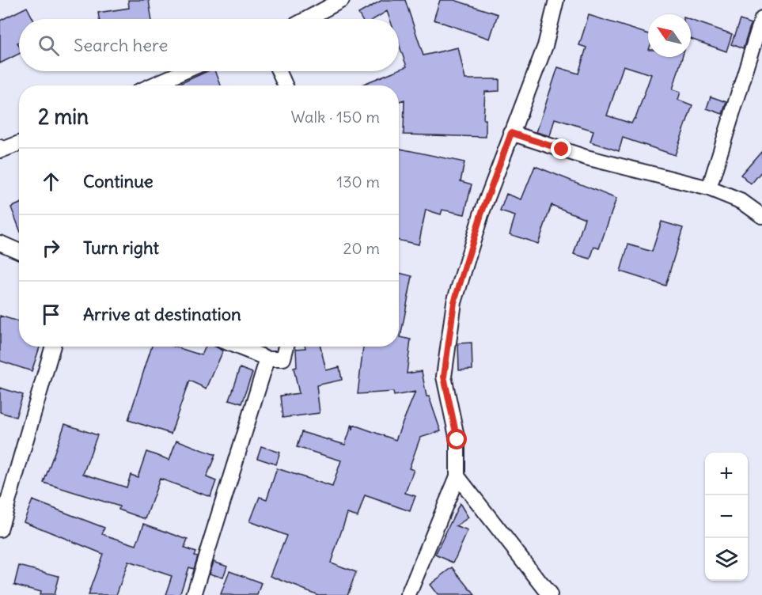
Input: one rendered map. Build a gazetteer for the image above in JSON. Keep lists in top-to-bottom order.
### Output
{
  "north": "top left",
  "page": {
    "search": "Search here",
    "heading": ["2 min", "Walk · 150 m"],
    "list": [
      ["Continue", "130 m"],
      ["Turn right", "20 m"],
      "Arrive at destination"
    ],
    "map_buttons": ["+", "−"]
  }
}
